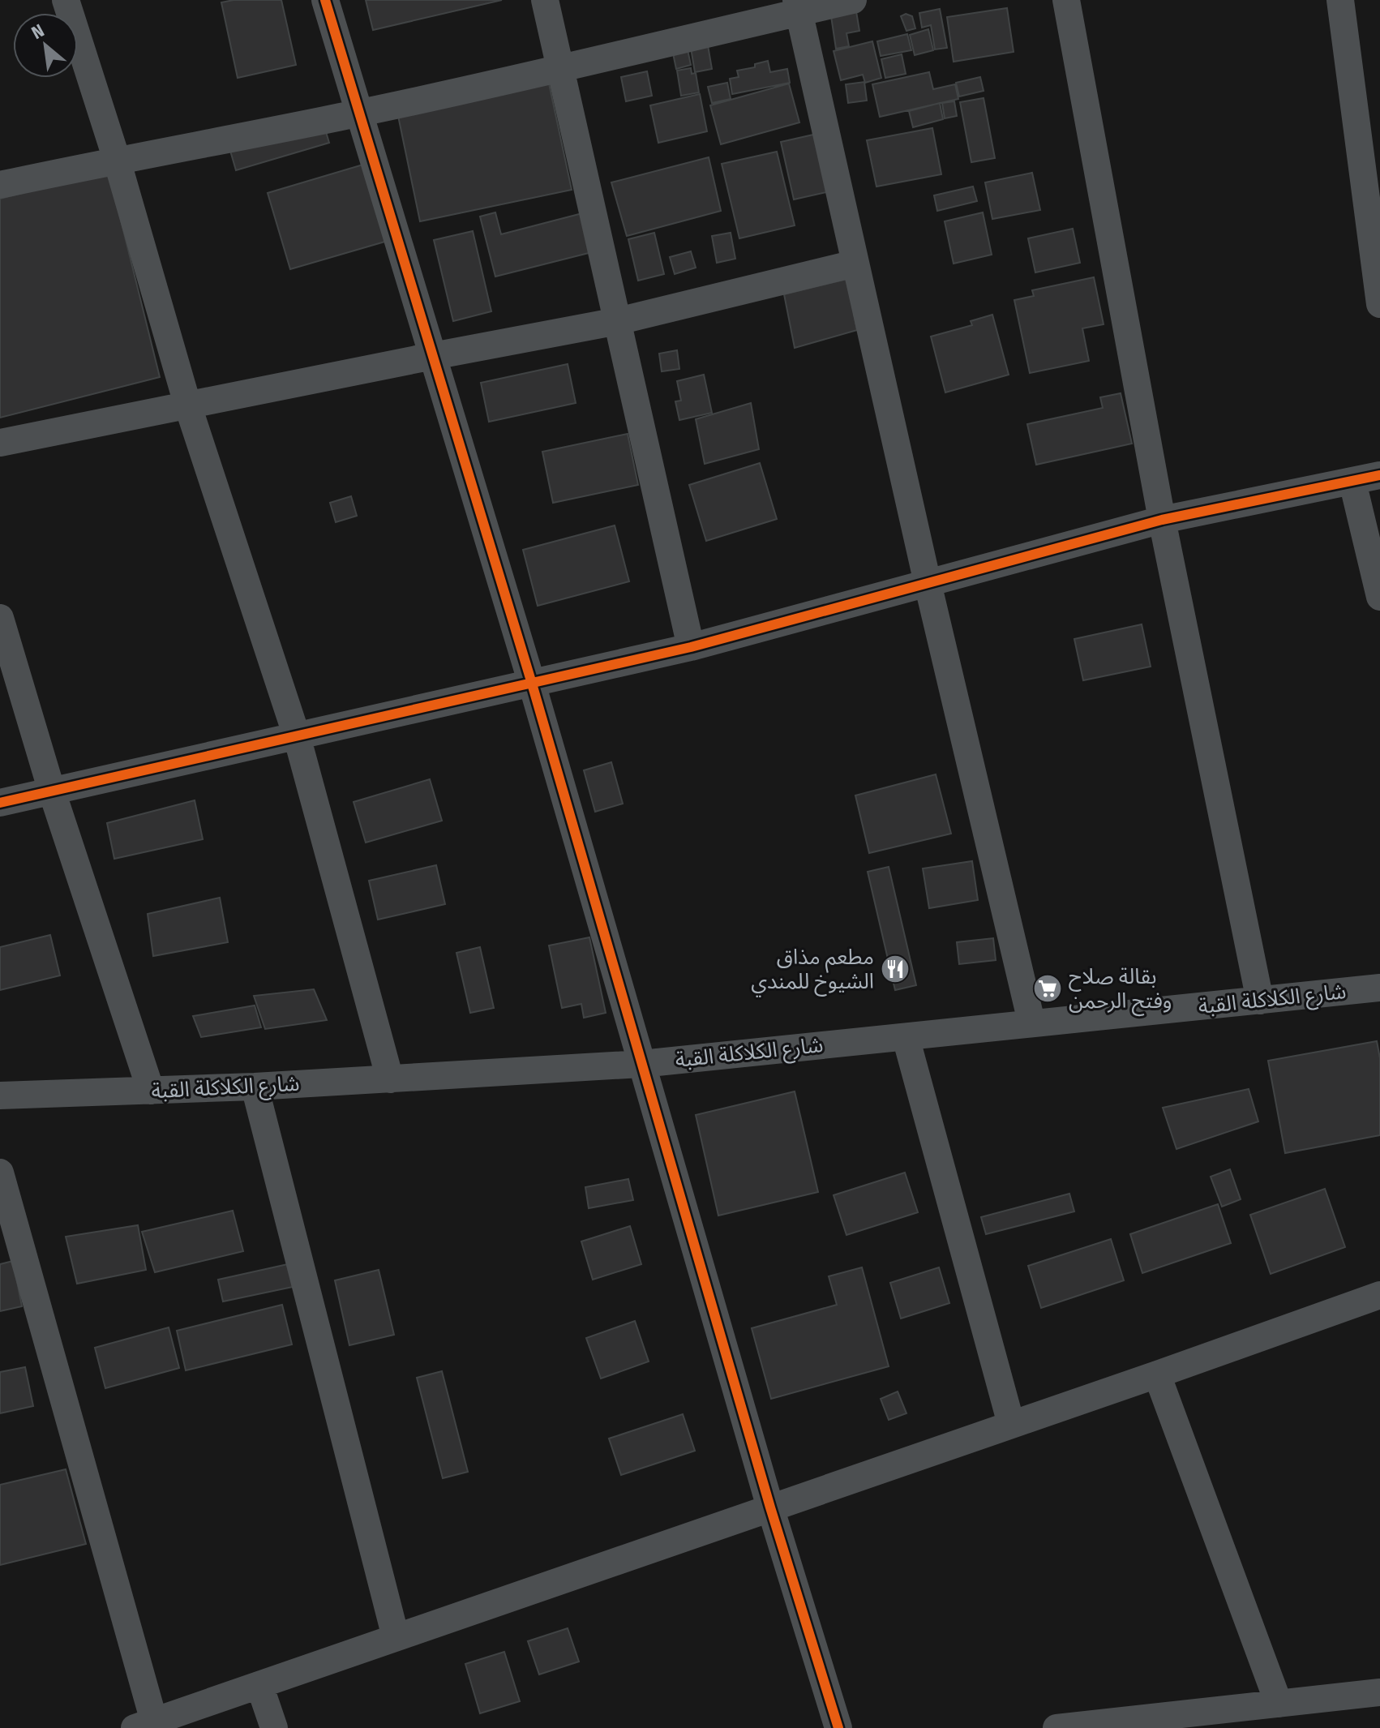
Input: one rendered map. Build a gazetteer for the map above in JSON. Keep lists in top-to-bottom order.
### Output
{
  "streets": {
    "street": ["شارع الكلاكلة القبة"]
  },
  "places": {
    "restaurant": ["مطعم مذاق الشيوخ للمندي"],
    "supermarket": ["بقالة صلاح وفتح الرحمن"]
  },
  "north": "top left"
}
